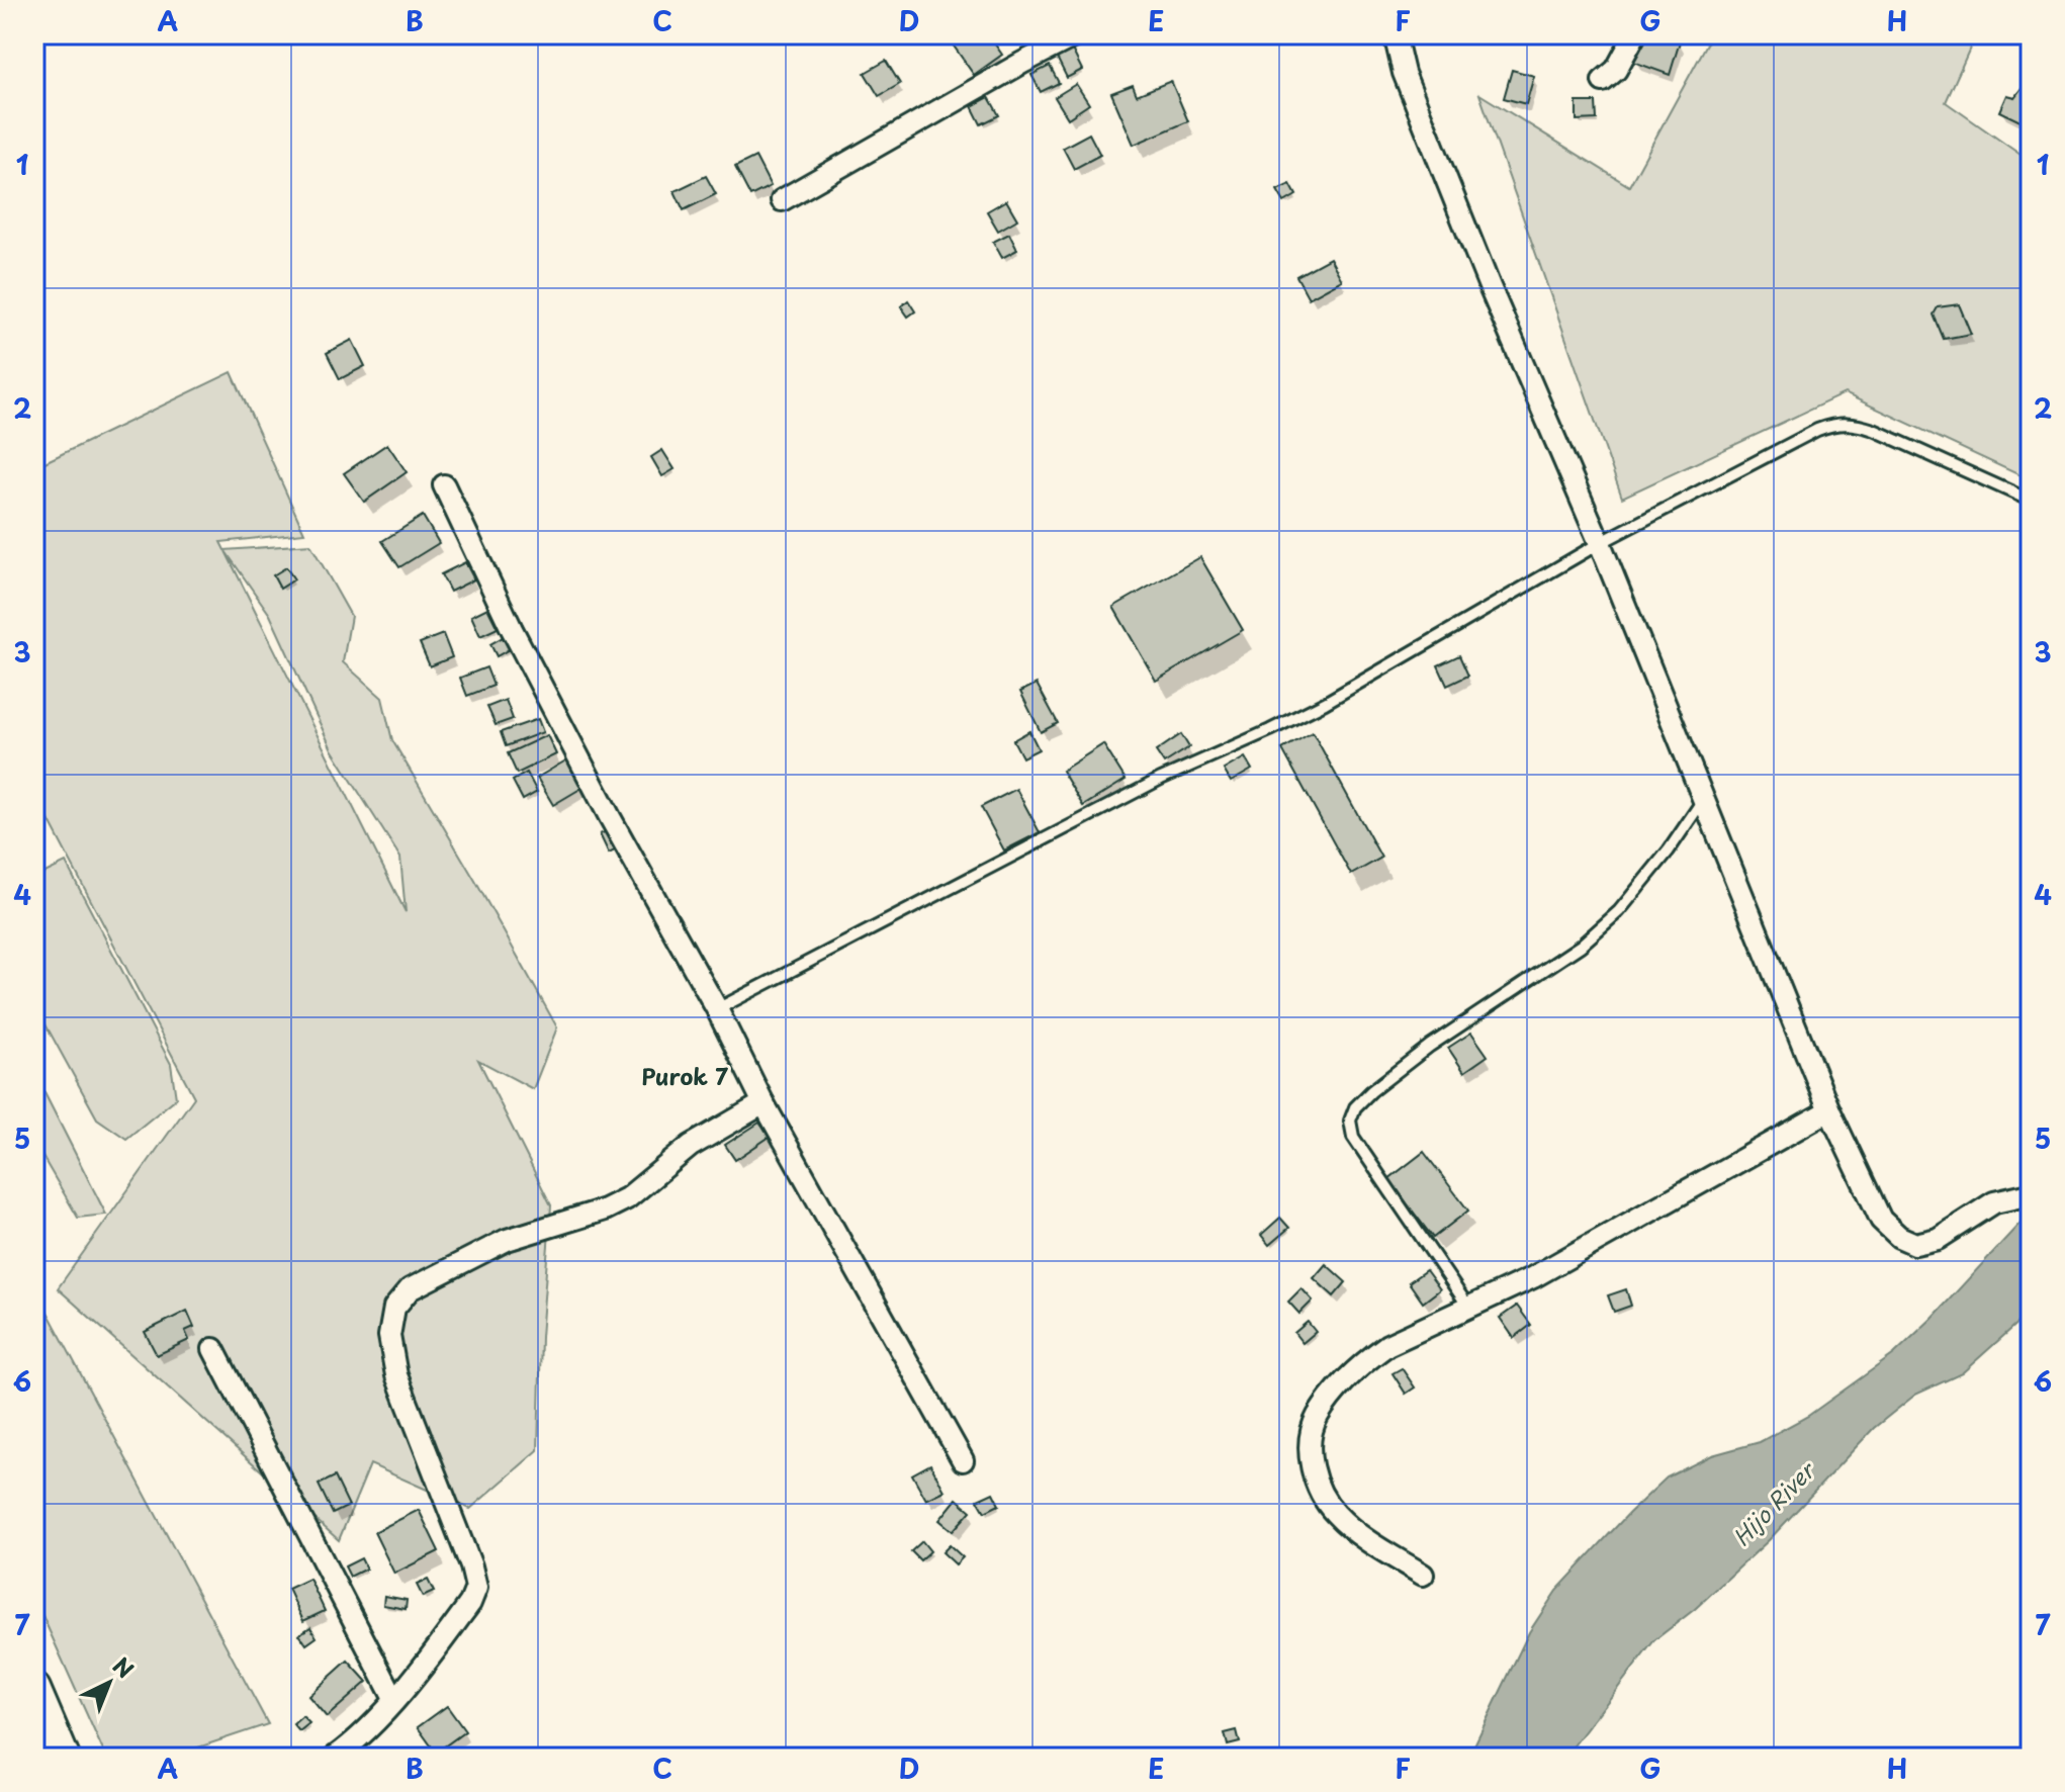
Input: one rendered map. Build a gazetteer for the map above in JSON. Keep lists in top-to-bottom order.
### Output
{
  "districts": ["Purok 7"],
  "water": ["Hijo River"],
  "north": "top right",
  "grid": {
    "columns": [
      "A",
      "B",
      "C",
      "D",
      "E",
      "F",
      "G",
      "H"
    ],
    "rows": [
      "1",
      "2",
      "3",
      "4",
      "5",
      "6",
      "7"
    ]
  }
}
